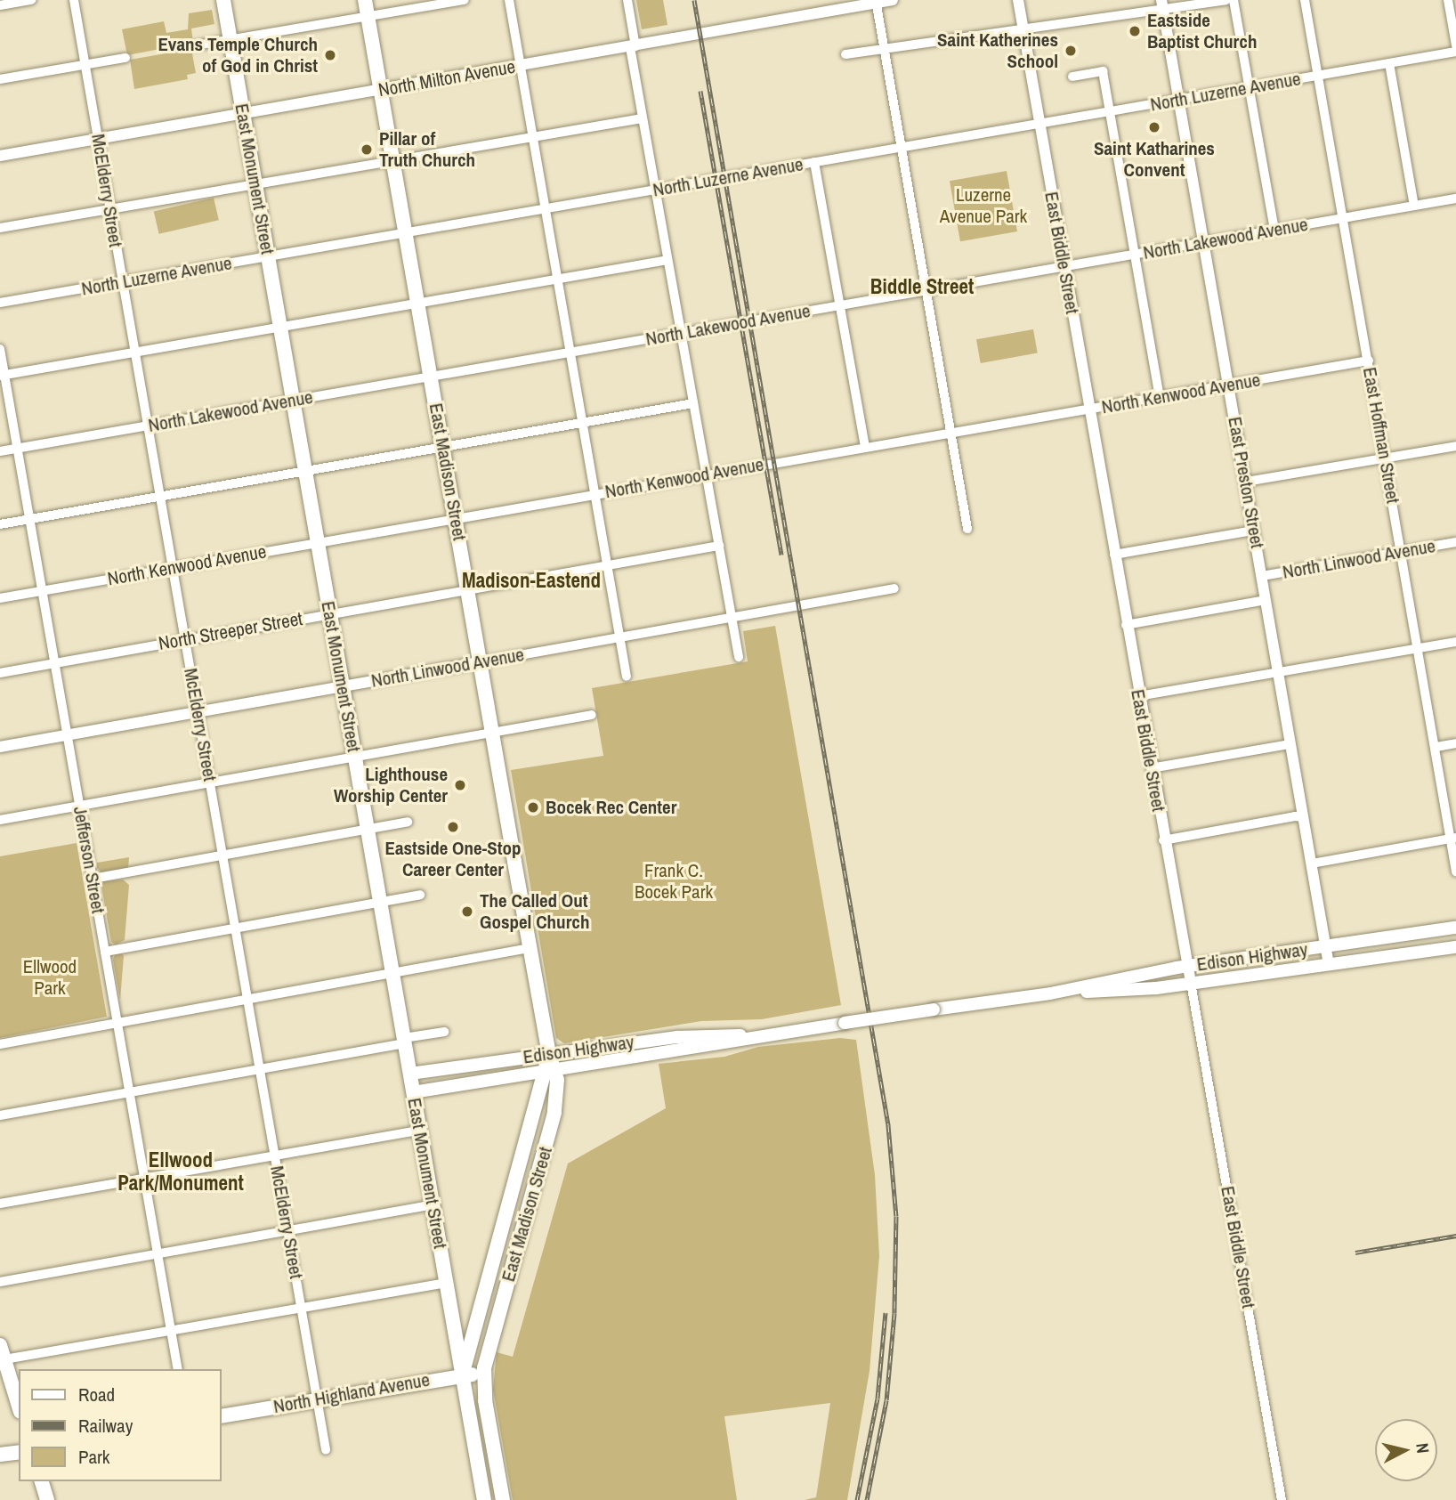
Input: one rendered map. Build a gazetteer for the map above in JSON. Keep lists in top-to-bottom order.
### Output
{
  "streets": {
    "main road": [
      "East Monument Street",
      "East Madison Street",
      "Edison Highway",
      "North Highland Avenue"
    ],
    "street": [
      "North Milton Avenue",
      "North Luzerne Avenue",
      "McElderry Street",
      "North Lakewood Avenue",
      "East Biddle Street",
      "North Kenwood Avenue",
      "East Hoffman Street",
      "East Preston Street",
      "North Linwood Avenue",
      "North Streeper Street",
      "Jefferson Street"
    ]
  },
  "crossings": [
    ["North Milton Avenue", "East Monument Street"],
    ["North Milton Avenue", "McElderry Street"],
    ["North Milton Avenue", "East Madison Street"],
    ["North Luzerne Avenue", "East Monument Street"],
    ["North Luzerne Avenue", "McElderry Street"],
    ["North Luzerne Avenue", "East Biddle Street"],
    ["North Luzerne Avenue", "East Hoffman Street"],
    ["North Luzerne Avenue", "East Madison Street"],
    ["North Luzerne Avenue", "East Preston Street"],
    ["East Monument Street", "North Lakewood Avenue"],
    ["East Monument Street", "North Kenwood Avenue"],
    ["East Monument Street", "East Madison Street"],
    ["East Monument Street", "North Linwood Avenue"],
    ["East Monument Street", "North Streeper Street"],
    ["East Monument Street", "Edison Highway"],
    ["East Monument Street", "North Highland Avenue"],
    ["McElderry Street", "North Lakewood Avenue"],
    ["McElderry Street", "North Kenwood Avenue"],
    ["McElderry Street", "North Linwood Avenue"],
    ["McElderry Street", "North Streeper Street"],
    ["McElderry Street", "North Highland Avenue"],
    ["North Lakewood Avenue", "East Biddle Street"],
    ["North Lakewood Avenue", "East Hoffman Street"],
    ["North Lakewood Avenue", "East Madison Street"],
    ["North Lakewood Avenue", "East Preston Street"],
    ["North Lakewood Avenue", "Jefferson Street"],
    ["East Biddle Street", "North Kenwood Avenue"],
    ["East Biddle Street", "Edison Highway"],
    ["North Kenwood Avenue", "East Hoffman Street"],
    ["North Kenwood Avenue", "East Madison Street"],
    ["North Kenwood Avenue", "East Preston Street"],
    ["North Kenwood Avenue", "Jefferson Street"],
    ["East Hoffman Street", "North Linwood Avenue"],
    ["East Madison Street", "North Linwood Avenue"],
    ["East Madison Street", "North Streeper Street"],
    ["East Madison Street", "Edison Highway"],
    ["East Madison Street", "North Highland Avenue"],
    ["East Preston Street", "North Linwood Avenue"],
    ["East Preston Street", "Edison Highway"],
    ["North Linwood Avenue", "Jefferson Street"],
    ["North Streeper Street", "Jefferson Street"]
  ],
  "districts": ["Biddle Street", "Madison-Eastend", "Ellwood Park/Monument"],
  "parks": ["Luzerne Avenue Park", "Frank C. Bocek Park", "Ellwood Park"],
  "places": [
    "Eastside Baptist Church",
    "Saint Katherines School",
    "Evans Temple Church of God in Christ",
    "Saint Katharines Convent",
    "Pillar of Truth Church",
    "Lighthouse Worship Center",
    "Bocek Rec Center",
    "Eastside One-Stop Career Center",
    "The Called Out Gospel Church"
  ],
  "legend": ["Road", "Railway", "Park"],
  "north": "right"
}
